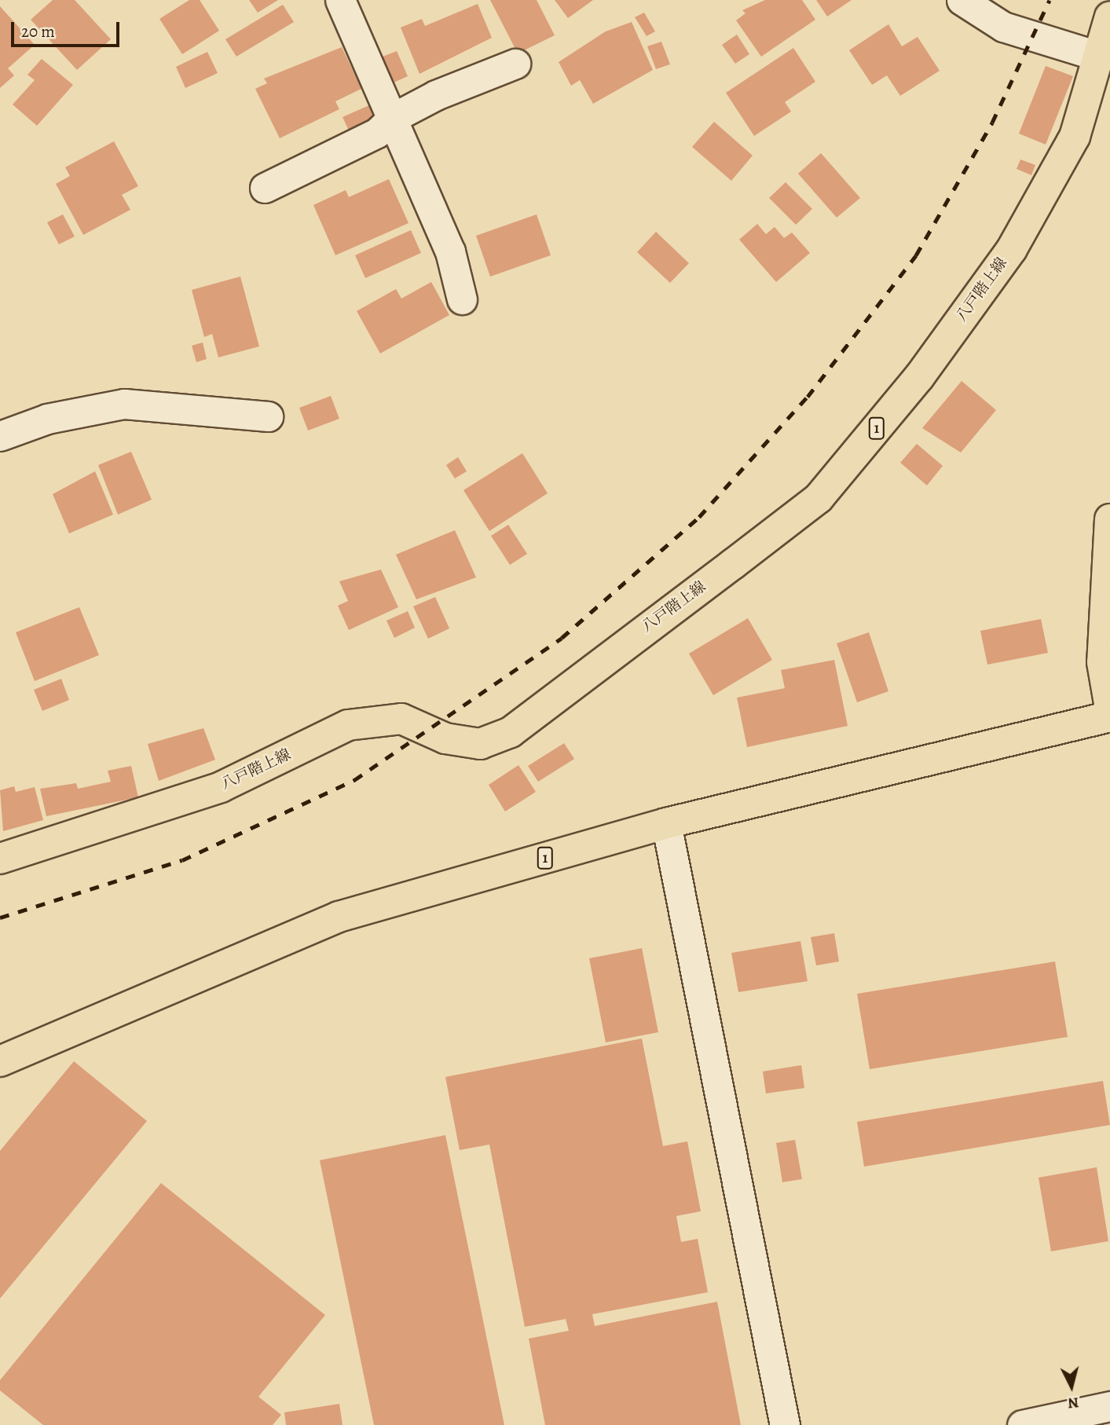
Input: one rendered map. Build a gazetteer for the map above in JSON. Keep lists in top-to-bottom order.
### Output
{
  "streets": {
    "main road": ["八戸階上線", "1"]
  },
  "scale_bar": "20 m",
  "north": "bottom"
}
